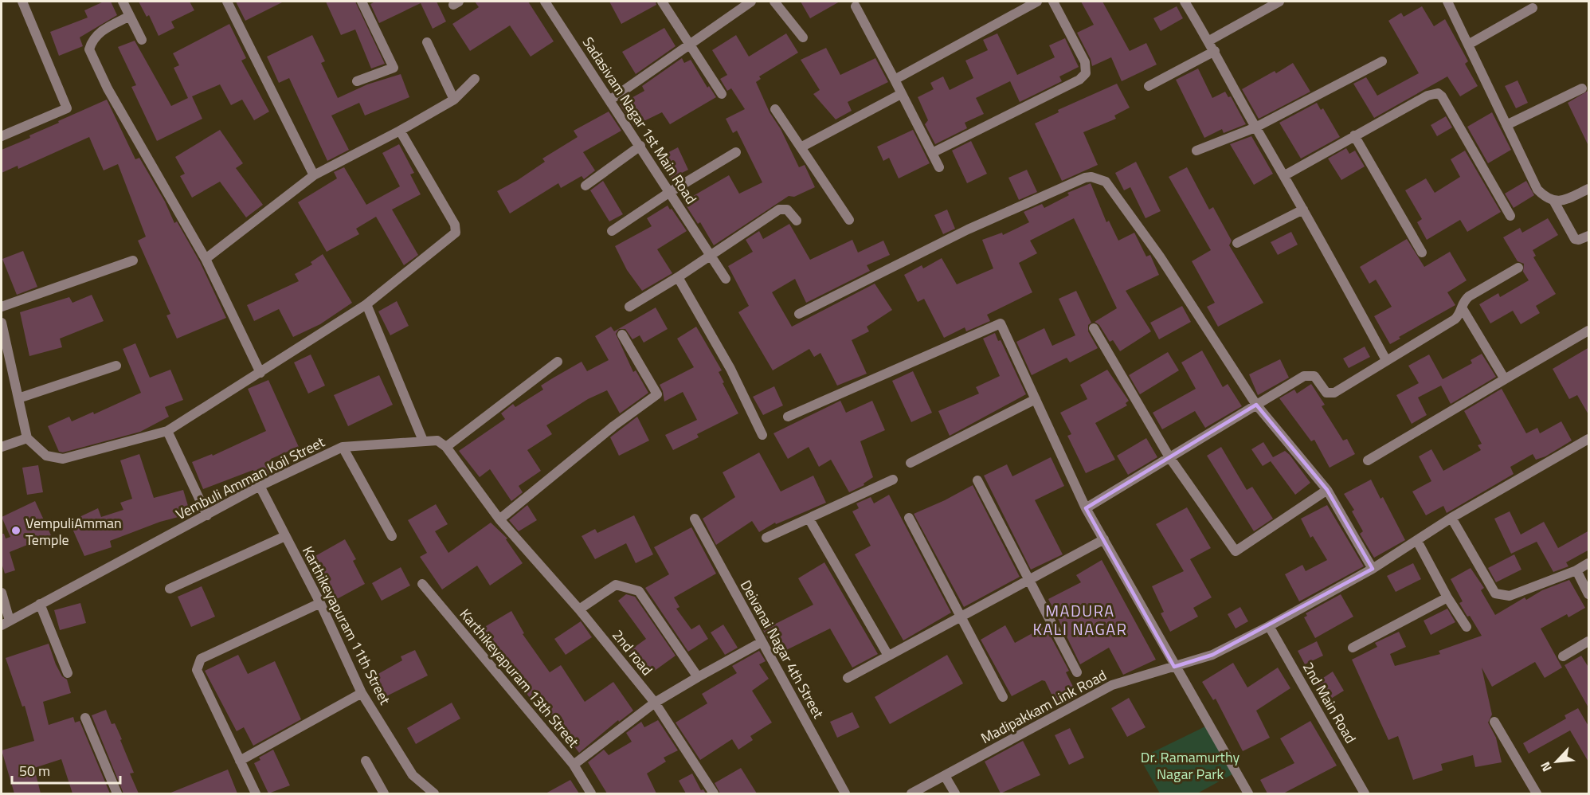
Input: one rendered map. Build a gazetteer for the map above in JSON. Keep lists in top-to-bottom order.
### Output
{
  "streets": {
    "street": [
      "Sadasivam Nagar 1st Main Road",
      "Vembuli Amman Koil Street",
      "Karthikeyapuram 11th Street",
      "Deivanai Nagar 4th Street",
      "2nd road",
      "Karthikeyapuram 13th Street",
      "2nd Main Road",
      "Madipakkam Link Road"
    ]
  },
  "crossings": [
    ["Vembuli Amman Koil Street", "Karthikeyapuram 11th Street"],
    ["2nd Main Road", "Madipakkam Link Road"]
  ],
  "districts": ["MADURA KALI NAGAR"],
  "parks": ["Dr. Ramamurthy Nagar Park"],
  "places": ["VempuliAmman Temple"],
  "scale_bar": "50 m",
  "north": "bottom left"
}
